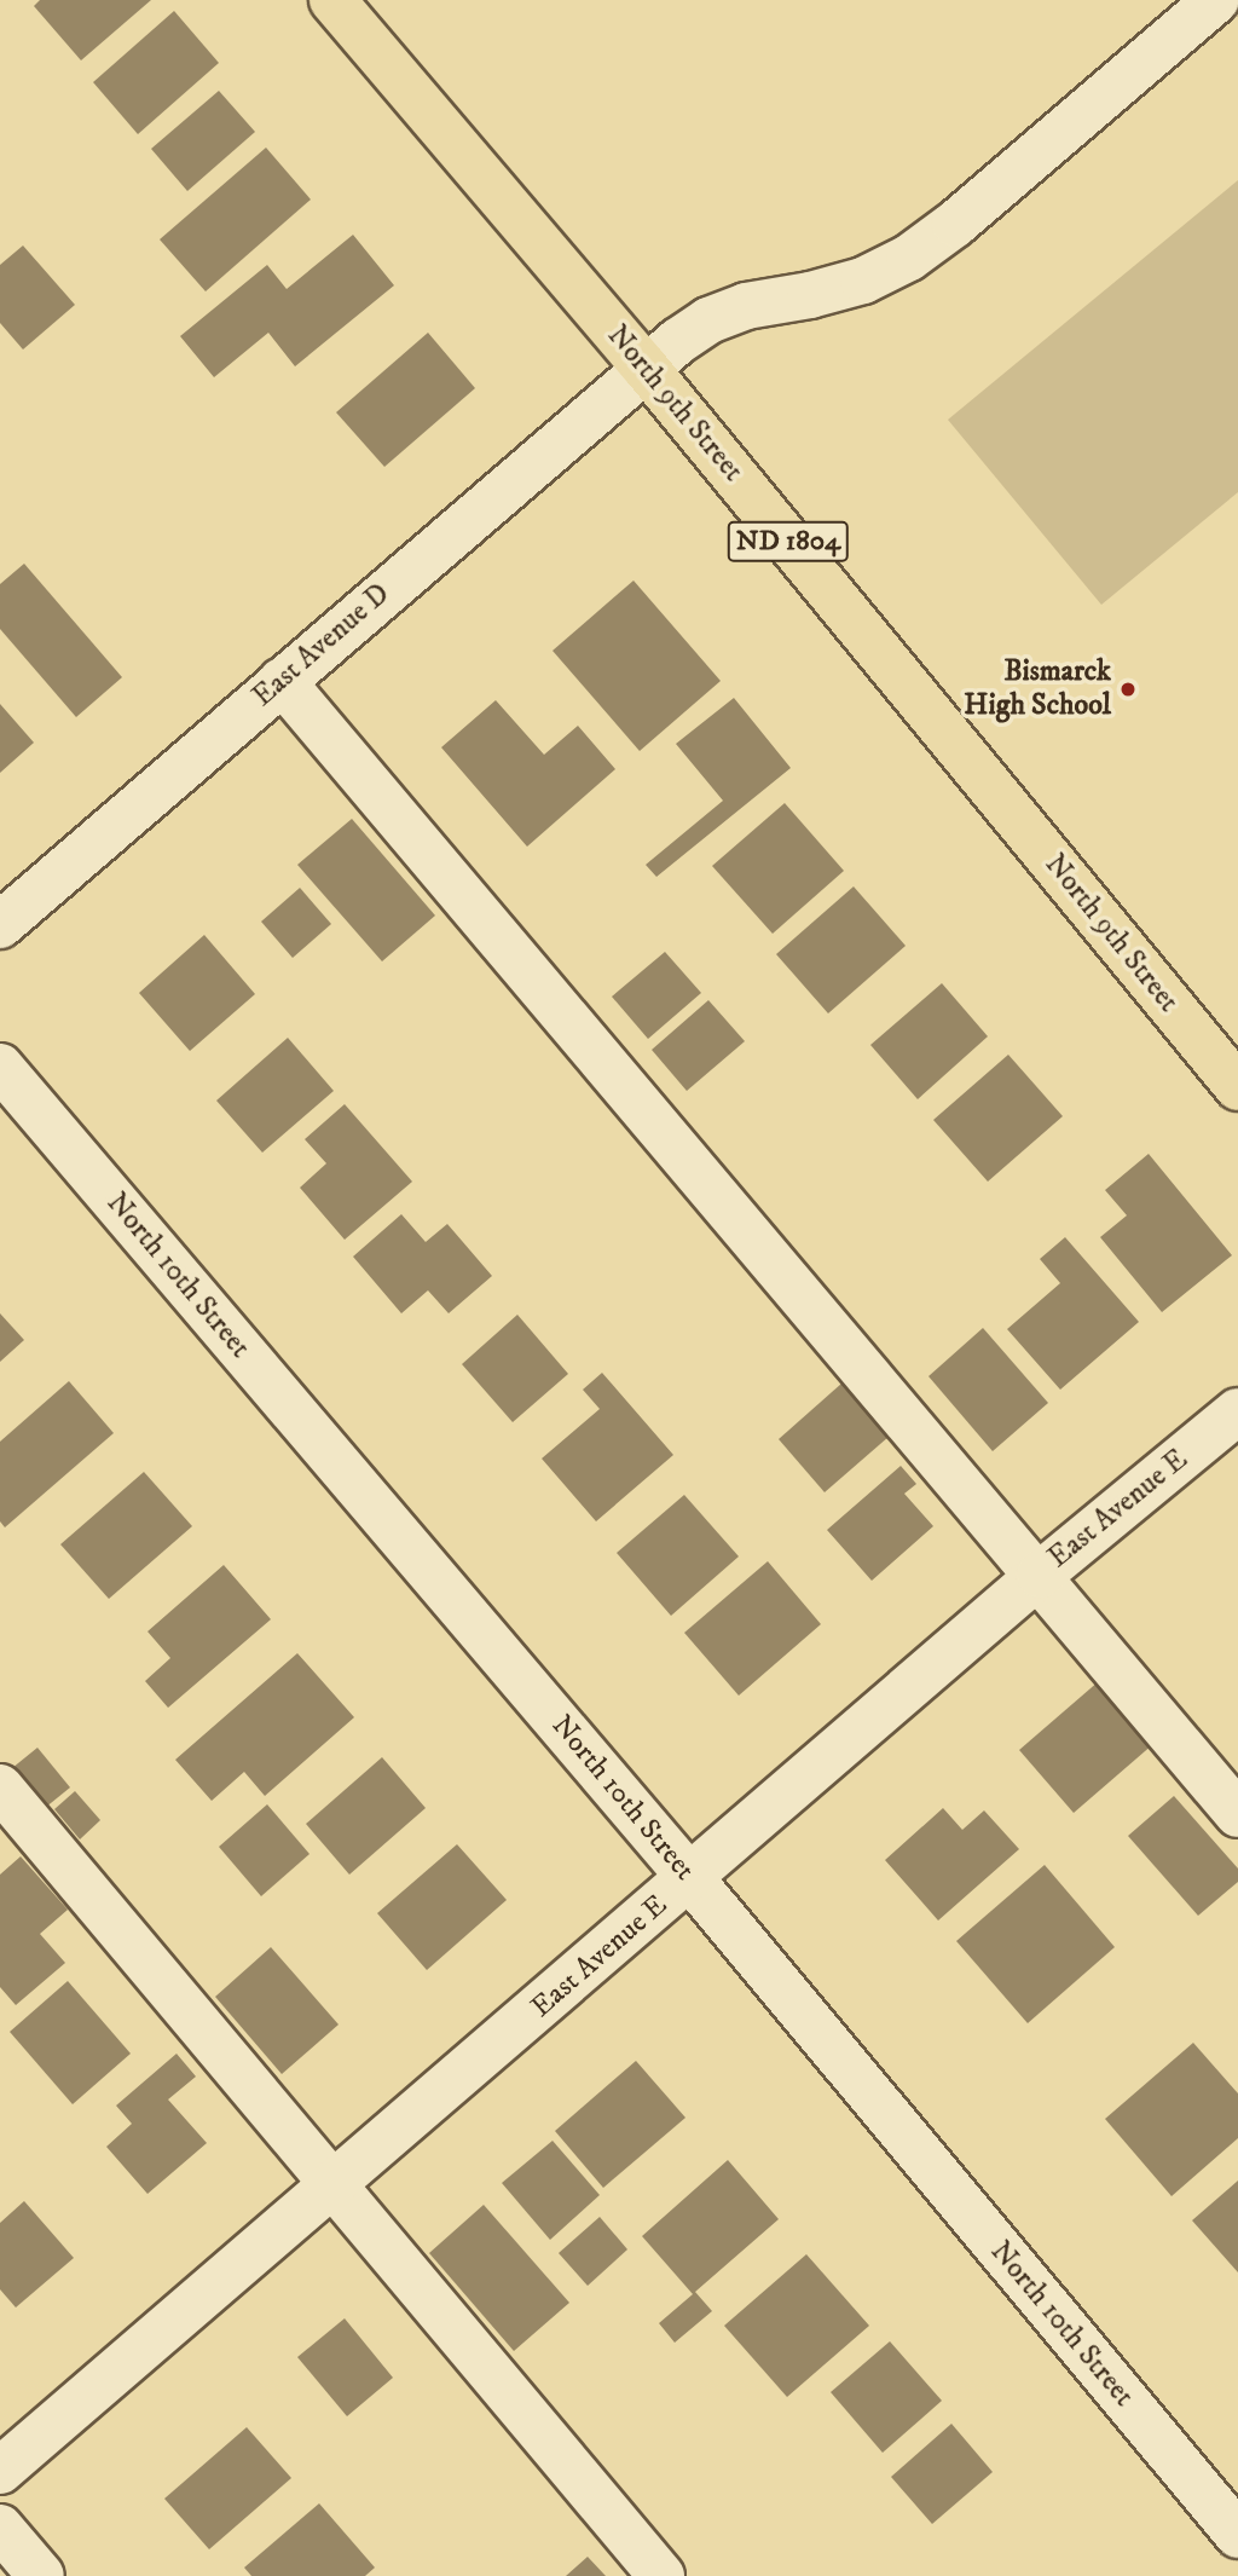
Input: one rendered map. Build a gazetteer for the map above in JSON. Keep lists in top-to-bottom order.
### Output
{
  "streets": {
    "main road": ["North 9th Street", "ND 1804"],
    "street": ["East Avenue D", "North 10th Street", "East Avenue E"]
  },
  "crossings": [
    ["North 9th Street", "East Avenue D"],
    ["North 10th Street", "East Avenue E"]
  ],
  "places": ["Bismarck High School"]
}
